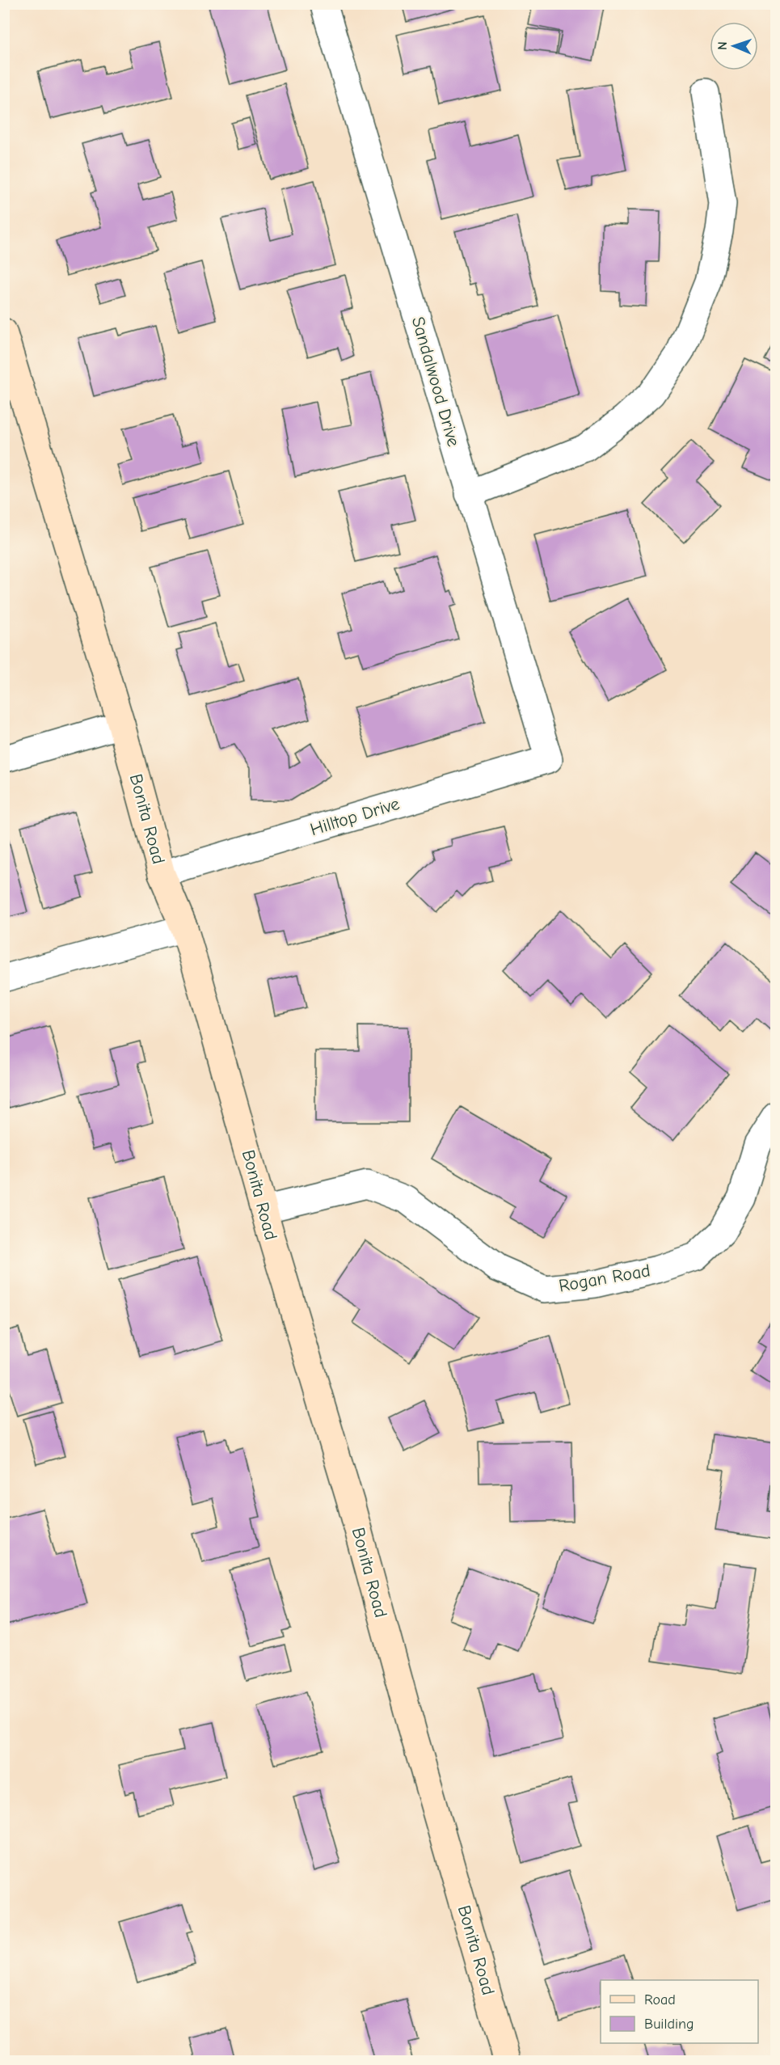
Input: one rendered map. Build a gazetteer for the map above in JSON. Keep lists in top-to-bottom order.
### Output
{
  "streets": {
    "street": [
      "Sandalwood Drive",
      "Hilltop Drive",
      "Bonita Road",
      "Rogan Road"
    ]
  },
  "crossings": [
    ["Sandalwood Drive", "Hilltop Drive"],
    ["Hilltop Drive", "Bonita Road"],
    ["Bonita Road", "Rogan Road"]
  ],
  "legend": ["Road", "Building"],
  "north": "left"
}
